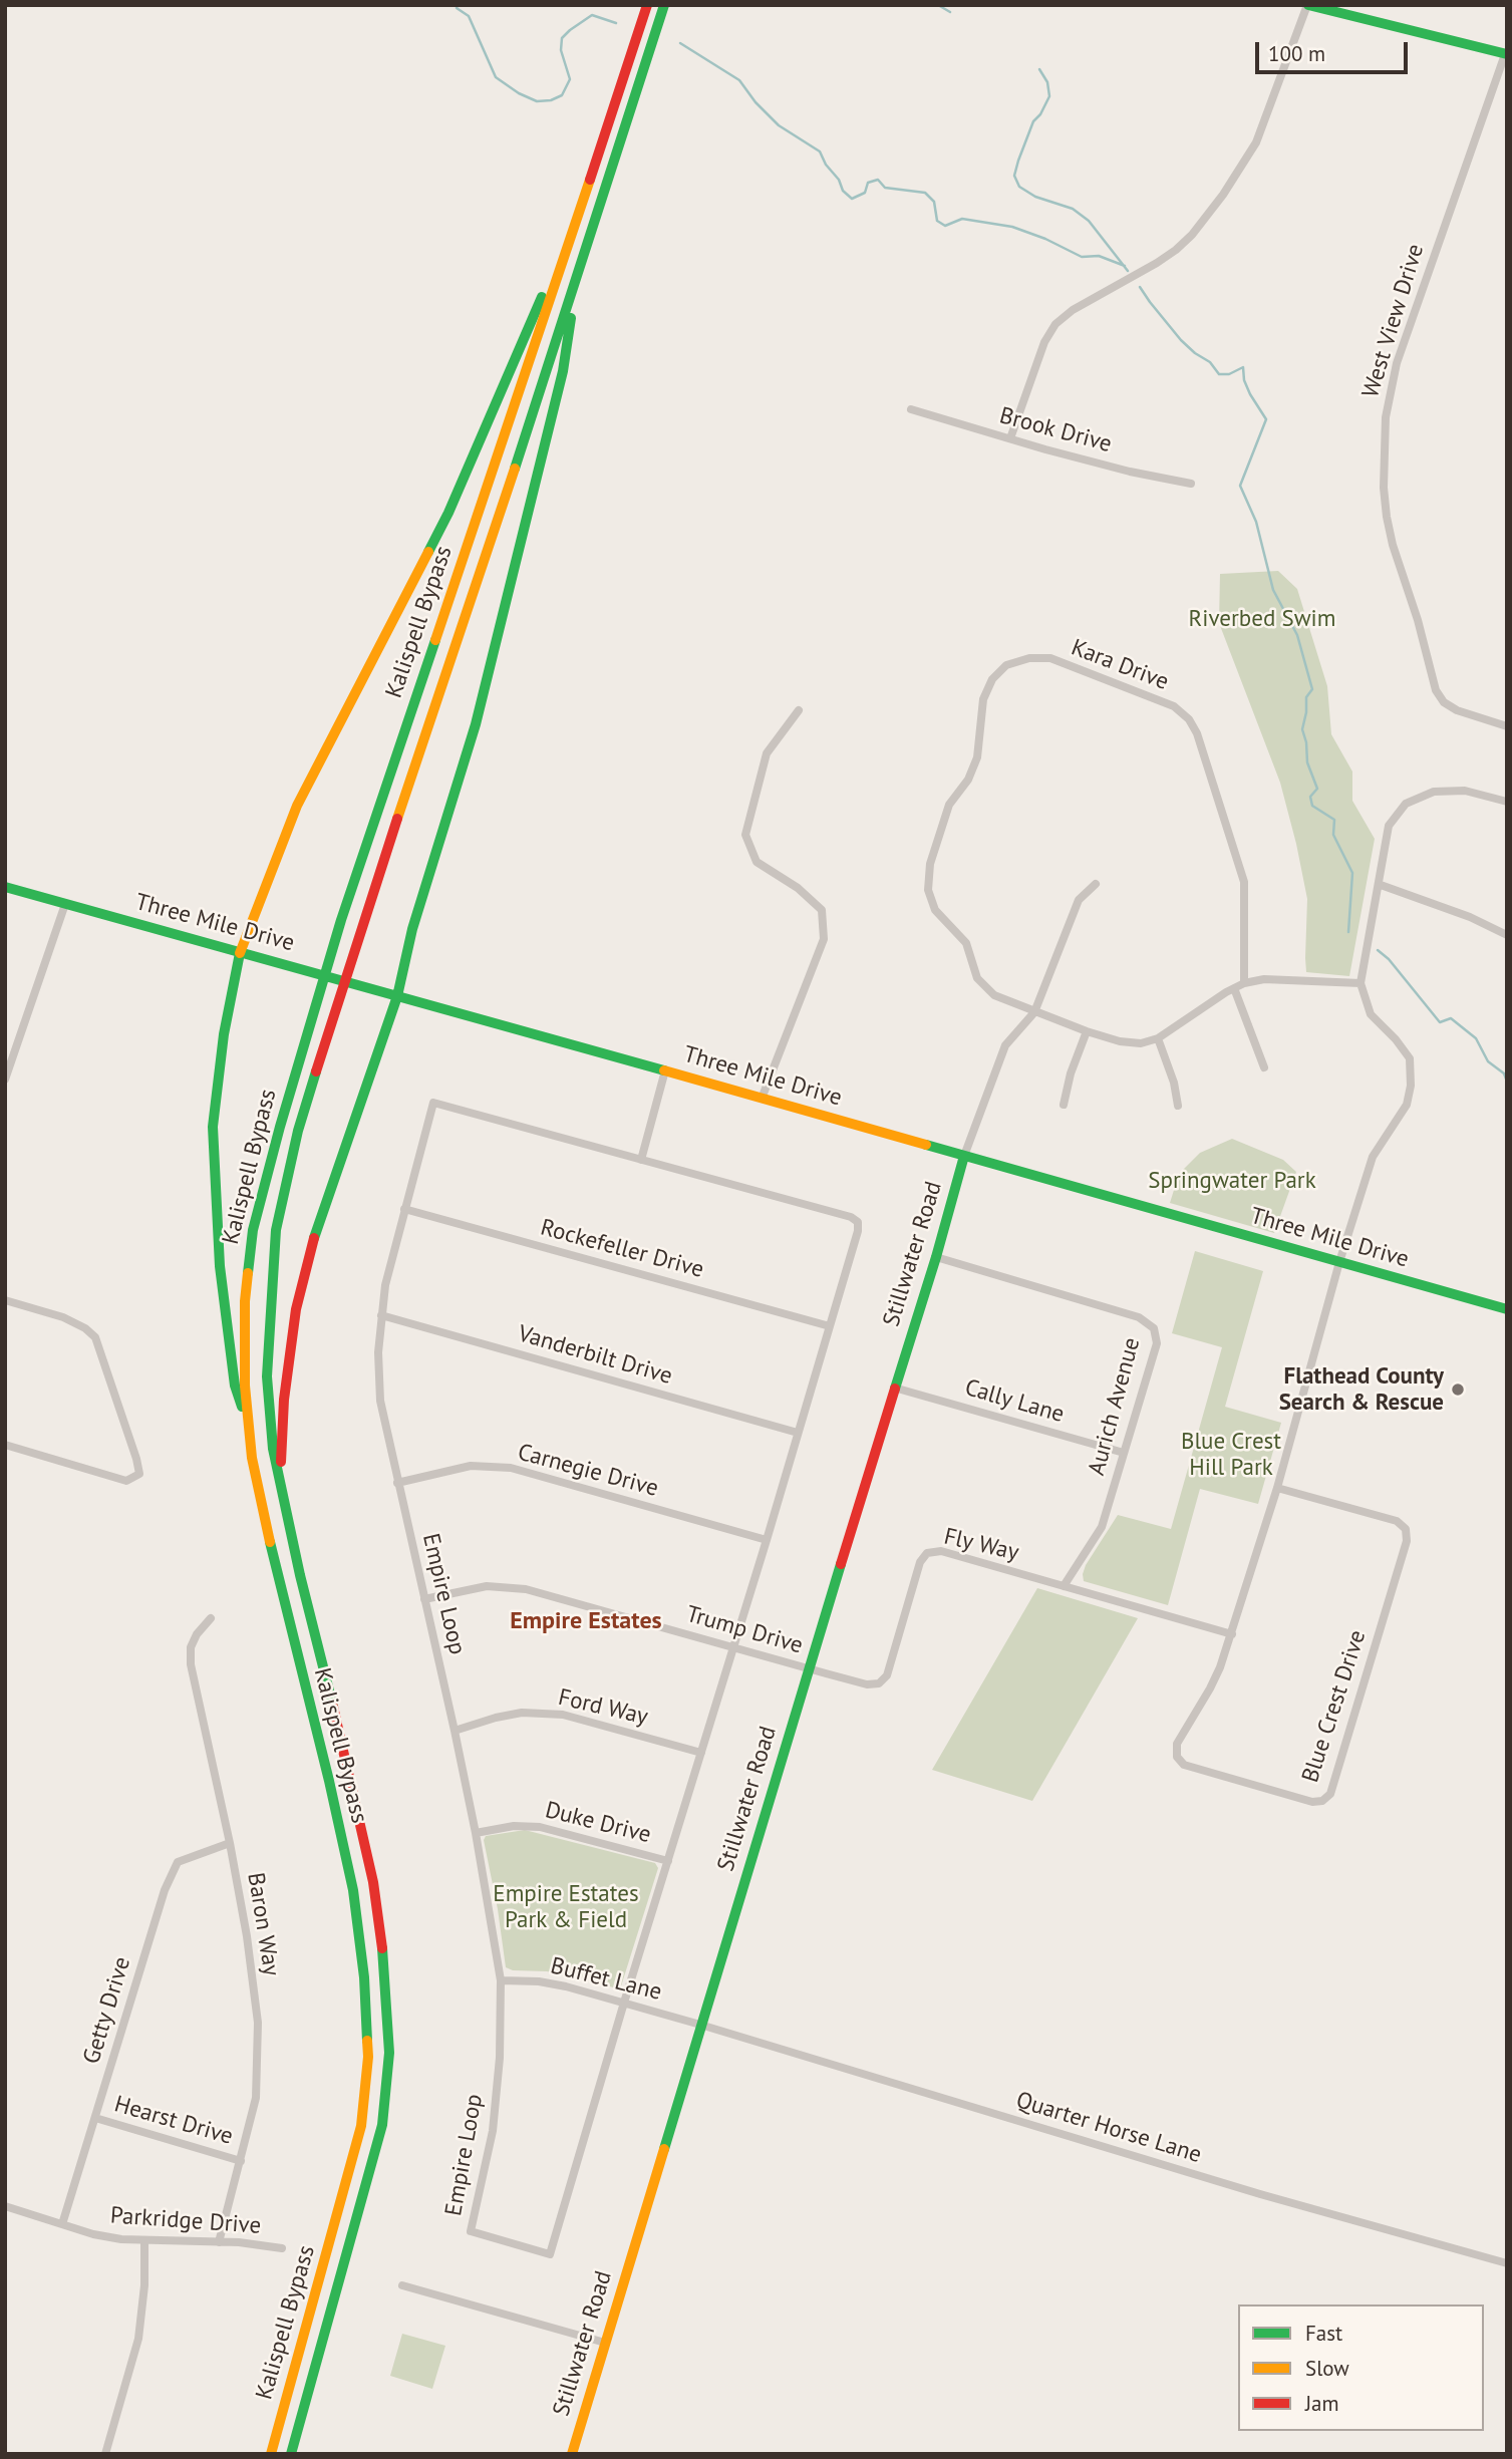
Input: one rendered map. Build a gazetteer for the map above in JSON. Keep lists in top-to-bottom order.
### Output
{
  "streets": {
    "main road": ["Kalispell Bypass", "Three Mile Drive", "Stillwater Road"],
    "street": [
      "West View Drive",
      "Brook Drive",
      "Kara Drive",
      "Rockefeller Drive",
      "Vanderbilt Drive",
      "Cally Lane",
      "Aurich Avenue",
      "Carnegie Drive",
      "Fly Way",
      "Empire Loop",
      "Trump Drive",
      "Blue Crest Drive",
      "Ford Way",
      "Duke Drive",
      "Baron Way",
      "Buffet Lane",
      "Getty Drive",
      "Hearst Drive",
      "Quarter Horse Lane",
      "Parkridge Drive"
    ]
  },
  "crossings": [
    ["Three Mile Drive", "Stillwater Road"],
    ["Three Mile Drive", "Blue Crest Drive"],
    ["Rockefeller Drive", "Empire Loop"],
    ["Stillwater Road", "Cally Lane"],
    ["Stillwater Road", "Aurich Avenue"],
    ["Stillwater Road", "Fly Way"],
    ["Stillwater Road", "Trump Drive"],
    ["Stillwater Road", "Buffet Lane"],
    ["Stillwater Road", "Quarter Horse Lane"],
    ["Vanderbilt Drive", "Empire Loop"],
    ["Cally Lane", "Aurich Avenue"],
    ["Aurich Avenue", "Fly Way"],
    ["Carnegie Drive", "Empire Loop"],
    ["Fly Way", "Trump Drive"],
    ["Fly Way", "Blue Crest Drive"],
    ["Empire Loop", "Trump Drive"],
    ["Empire Loop", "Ford Way"],
    ["Empire Loop", "Duke Drive"],
    ["Empire Loop", "Buffet Lane"],
    ["Baron Way", "Getty Drive"],
    ["Baron Way", "Hearst Drive"],
    ["Baron Way", "Parkridge Drive"],
    ["Buffet Lane", "Quarter Horse Lane"],
    ["Getty Drive", "Hearst Drive"],
    ["Getty Drive", "Parkridge Drive"]
  ],
  "districts": ["Empire Estates"],
  "parks": [
    "Riverbed Swim",
    "Springwater Park",
    "Blue Crest Hill Park",
    "Empire Estates Park & Field"
  ],
  "places": ["Flathead County Search & Rescue"],
  "legend": ["Fast", "Slow", "Jam"],
  "scale_bar": "100 m"
}
